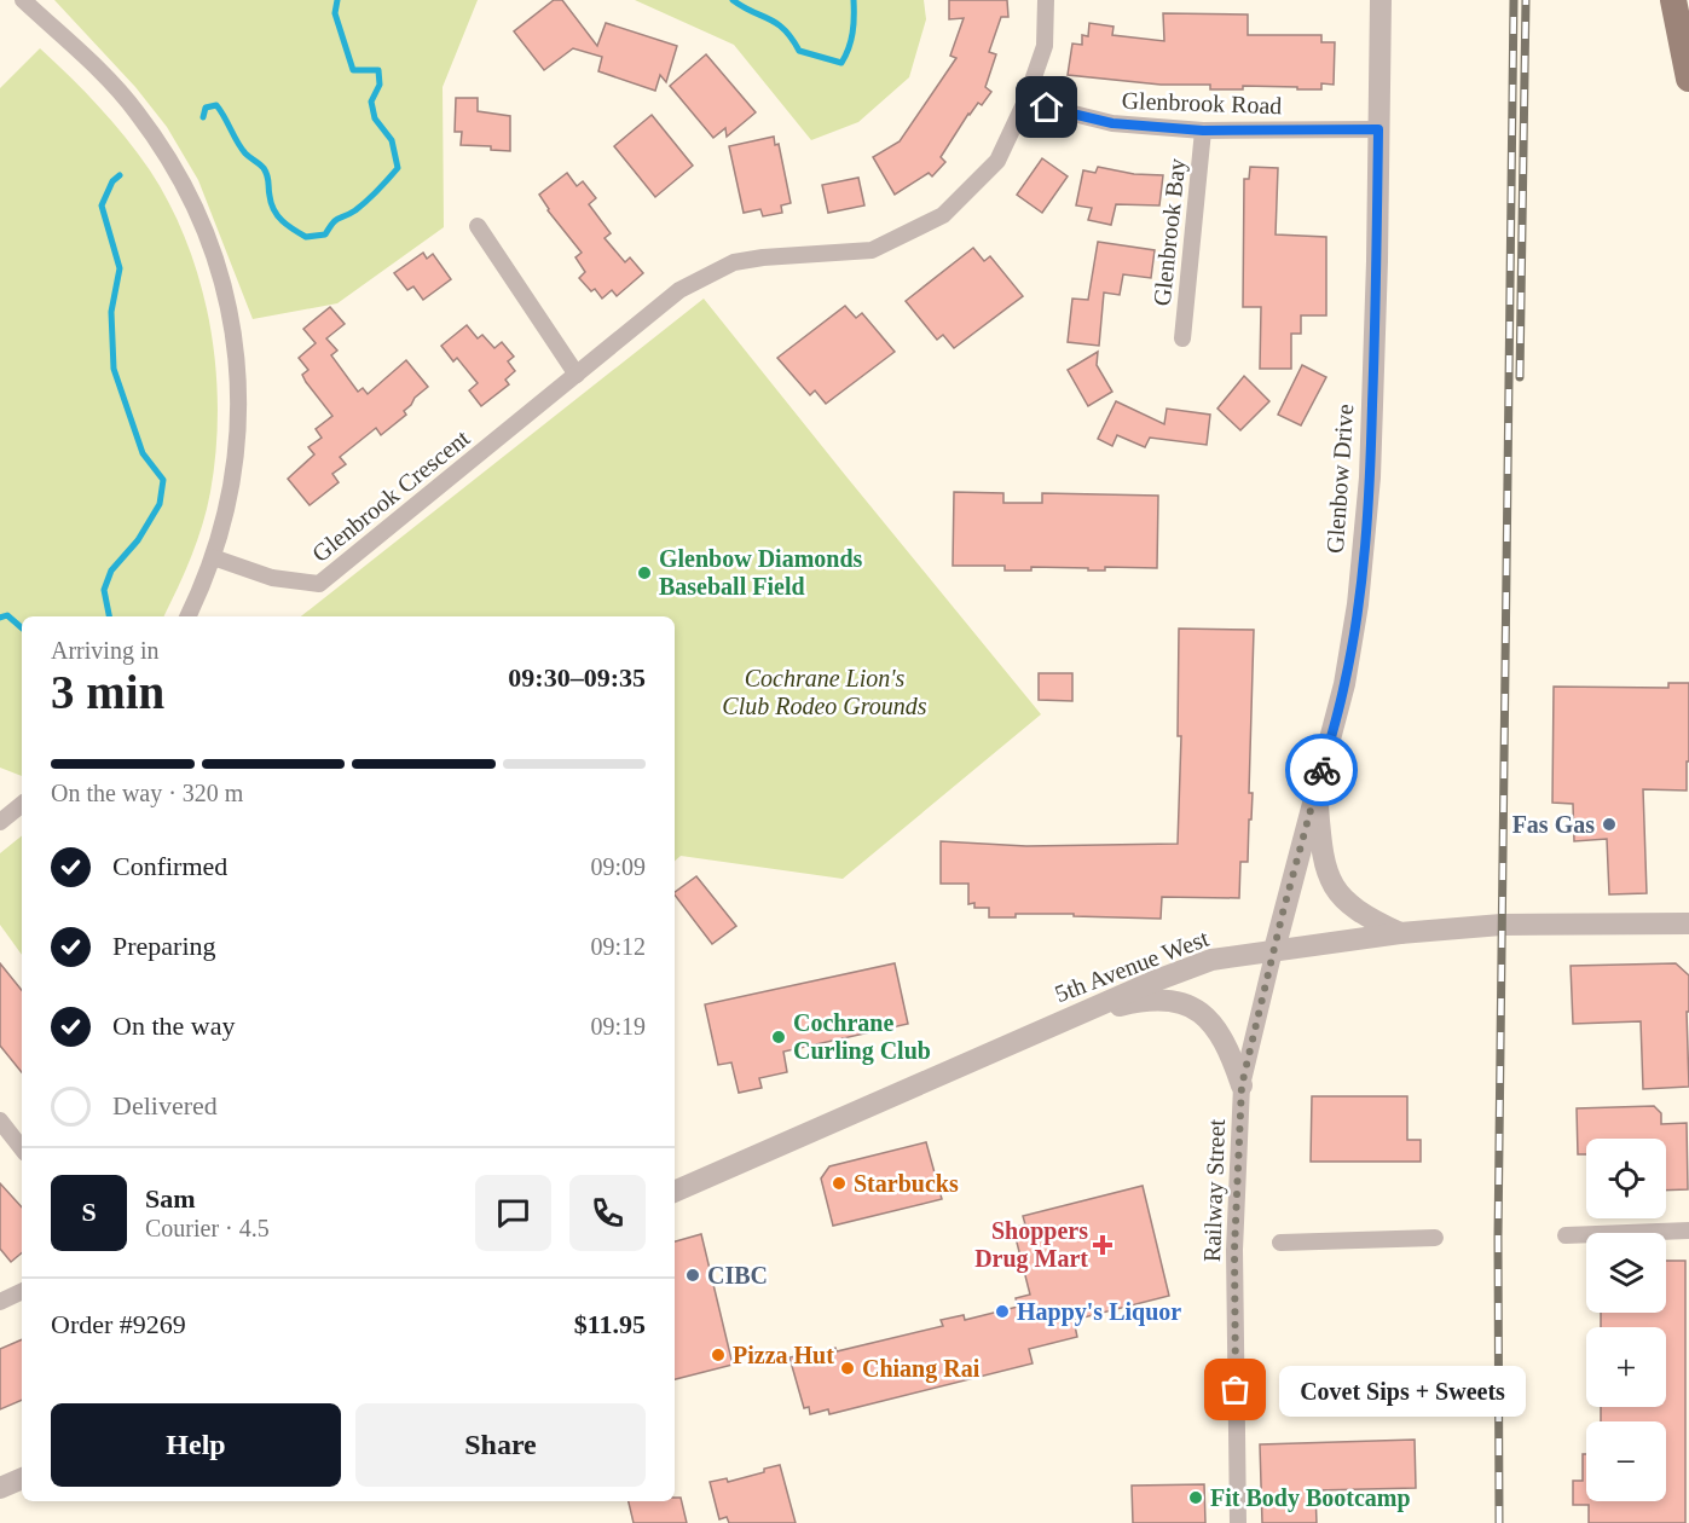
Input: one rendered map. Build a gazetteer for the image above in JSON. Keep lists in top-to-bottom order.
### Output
{
  "streets": {
    "street": [
      "Glenbrook Road",
      "Glenbrook Bay",
      "Glenbow Drive",
      "Glenbrook Crescent",
      "5th Avenue West",
      "Railway Street"
    ]
  },
  "crossings": [
    ["Glenbrook Road", "Glenbrook Bay"],
    ["Glenbrook Road", "Glenbow Drive"],
    ["Glenbrook Road", "Glenbrook Crescent"],
    ["Glenbow Drive", "5th Avenue West"],
    ["Glenbow Drive", "Railway Street"],
    ["5th Avenue West", "Railway Street"]
  ],
  "parks": ["Cochrane Lion's Club Rodeo Grounds"],
  "places": {
    "other": [
      "Glenbow Diamonds Baseball Field",
      "Fas Gas",
      "Cochrane Curling Club",
      "Starbucks",
      "CIBC",
      "Happy's Liquor",
      "Pizza Hut",
      "Chiang Rai",
      "Covet Sips + Sweets",
      "Fit Body Bootcamp"
    ],
    "health": ["Shoppers Drug Mart"]
  },
  "page": {
    "heading": ["3 min", "Arriving in", "09:30–09:35"],
    "panel": [
      "Sam",
      "Courier · 4.5",
      "Order #9269",
      "$11.95"
    ],
    "bar": "On the way · 320 m",
    "list": [
      ["Confirmed", "09:09"],
      ["Preparing", "09:12"],
      ["On the way", "09:19"],
      "Delivered"
    ],
    "map_buttons": ["+", "−"],
    "round": "S",
    "bubble": "Covet Sips + Sweets",
    "buttons": ["Help", "Share"]
  }
}
